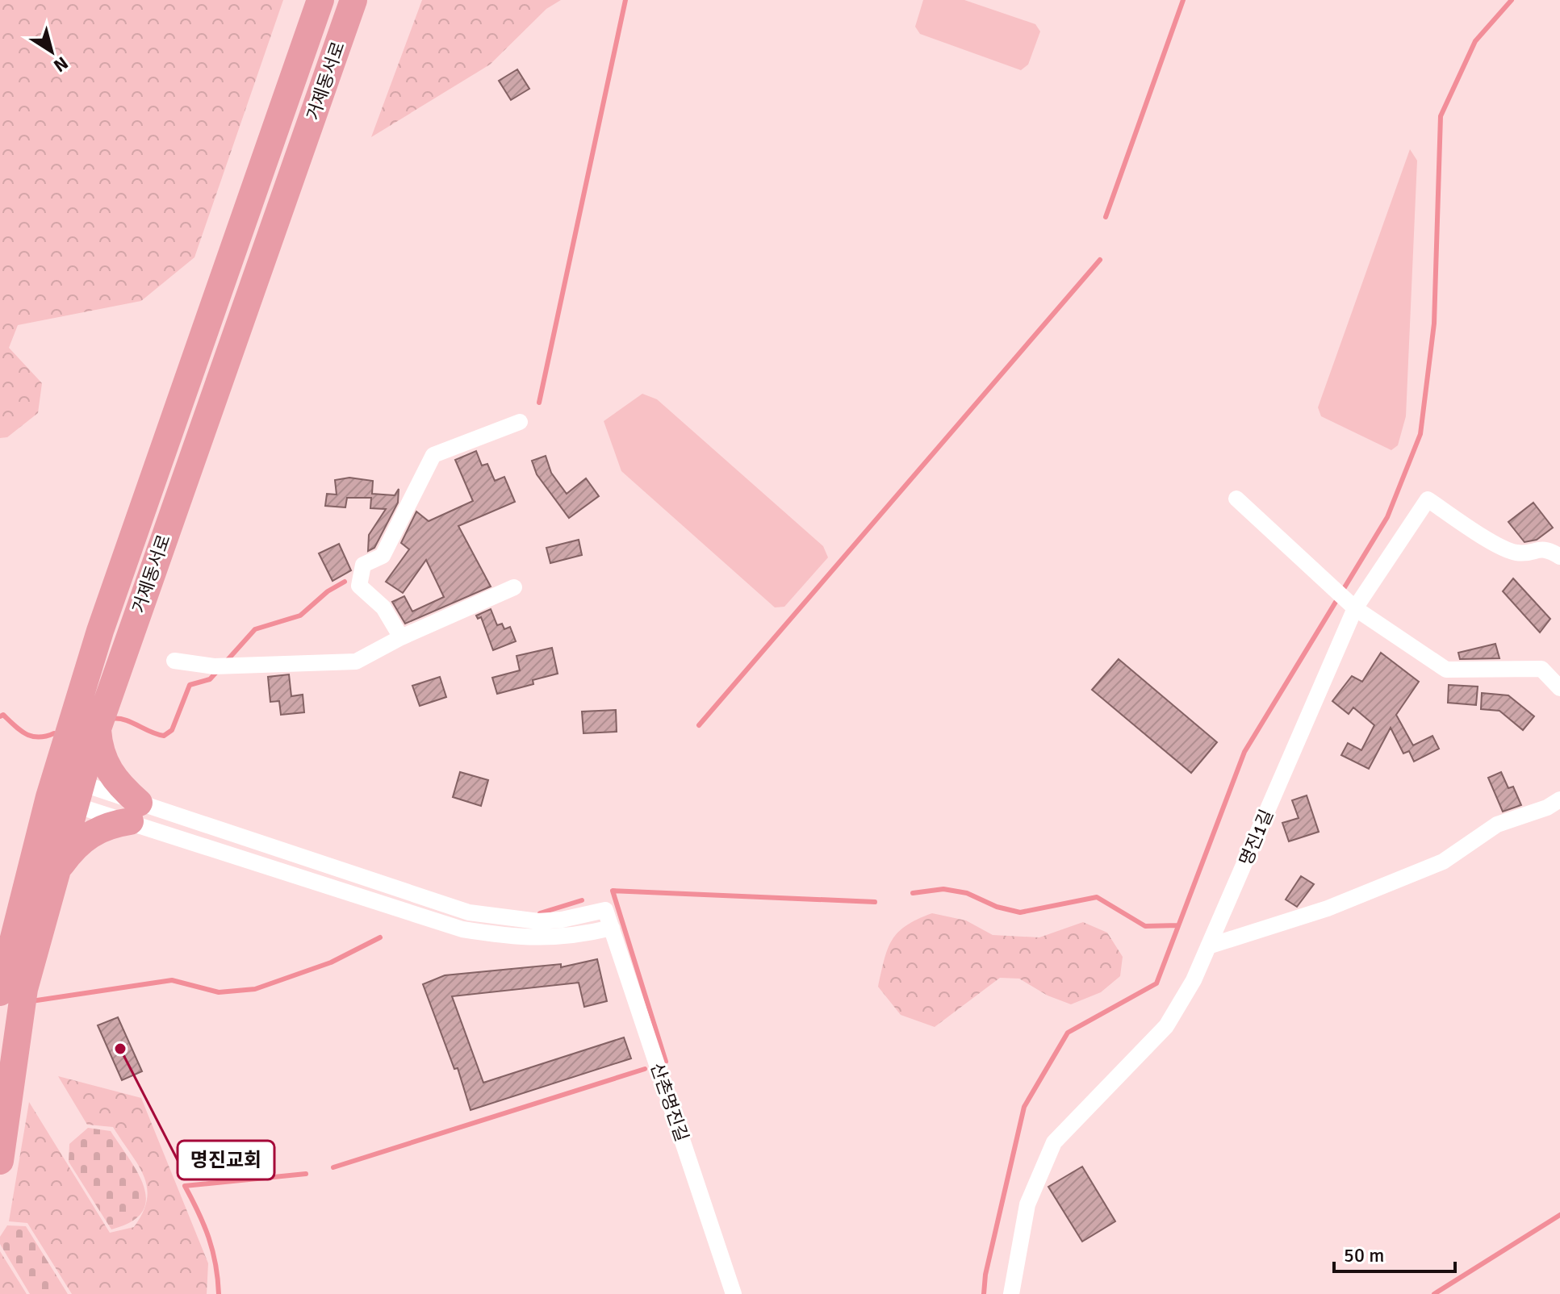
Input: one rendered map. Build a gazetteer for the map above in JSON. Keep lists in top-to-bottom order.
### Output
{
  "streets": {
    "main road": ["거제동서로"],
    "street": ["명진1길", "산촌명진길"]
  },
  "places": ["명진교회"],
  "scale_bar": "50 m",
  "north": "bottom right"
}
